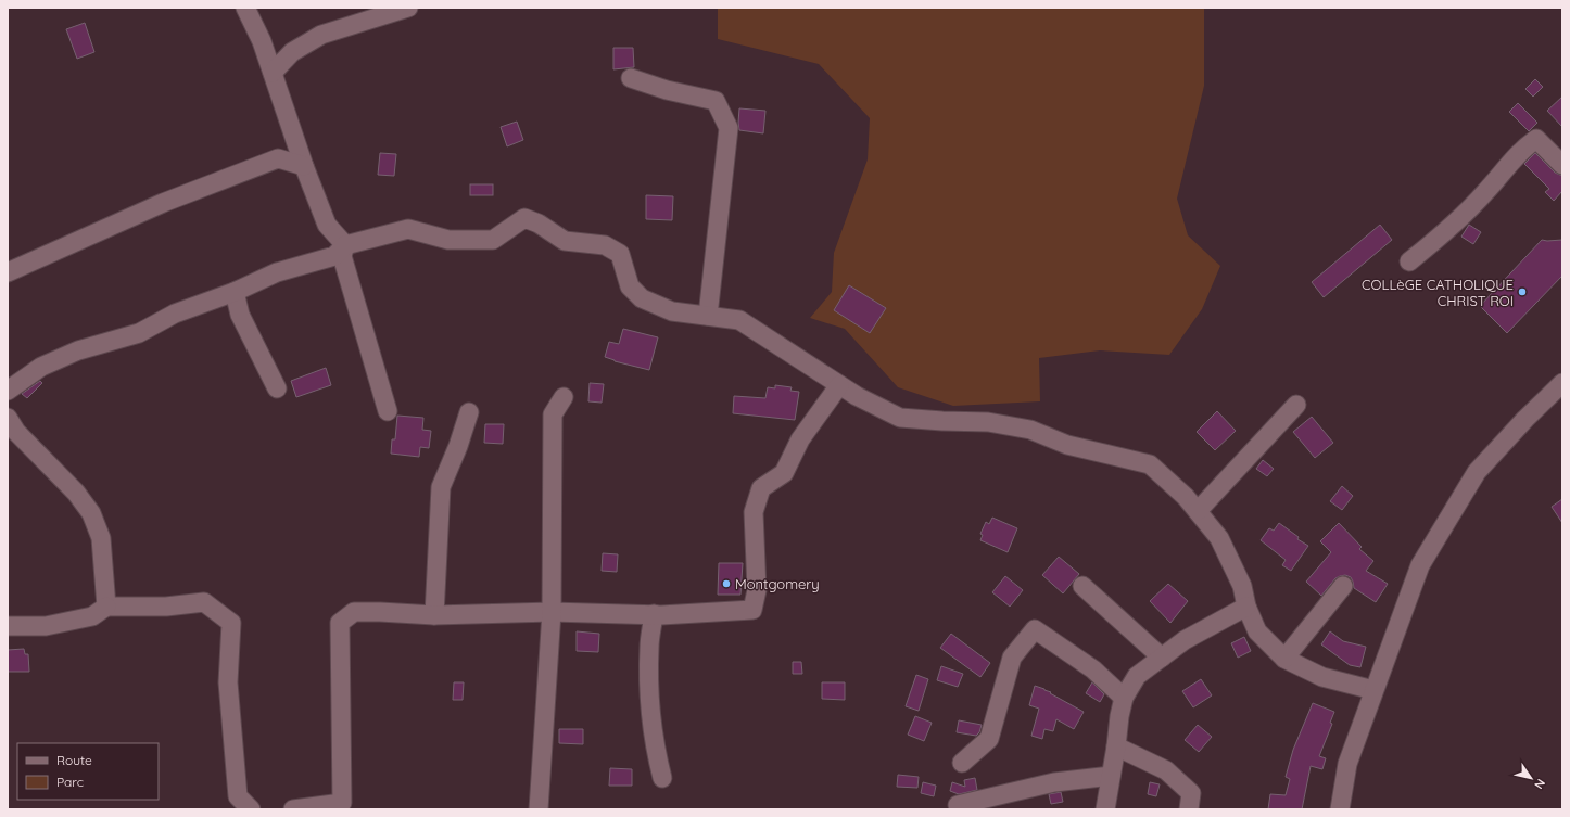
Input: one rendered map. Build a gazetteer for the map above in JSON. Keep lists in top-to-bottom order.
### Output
{
  "places": ["COLLèGE CATHOLIQUE CHRIST ROI", "Montgomery"],
  "legend": ["Route", "Parc"],
  "north": "bottom right"
}
